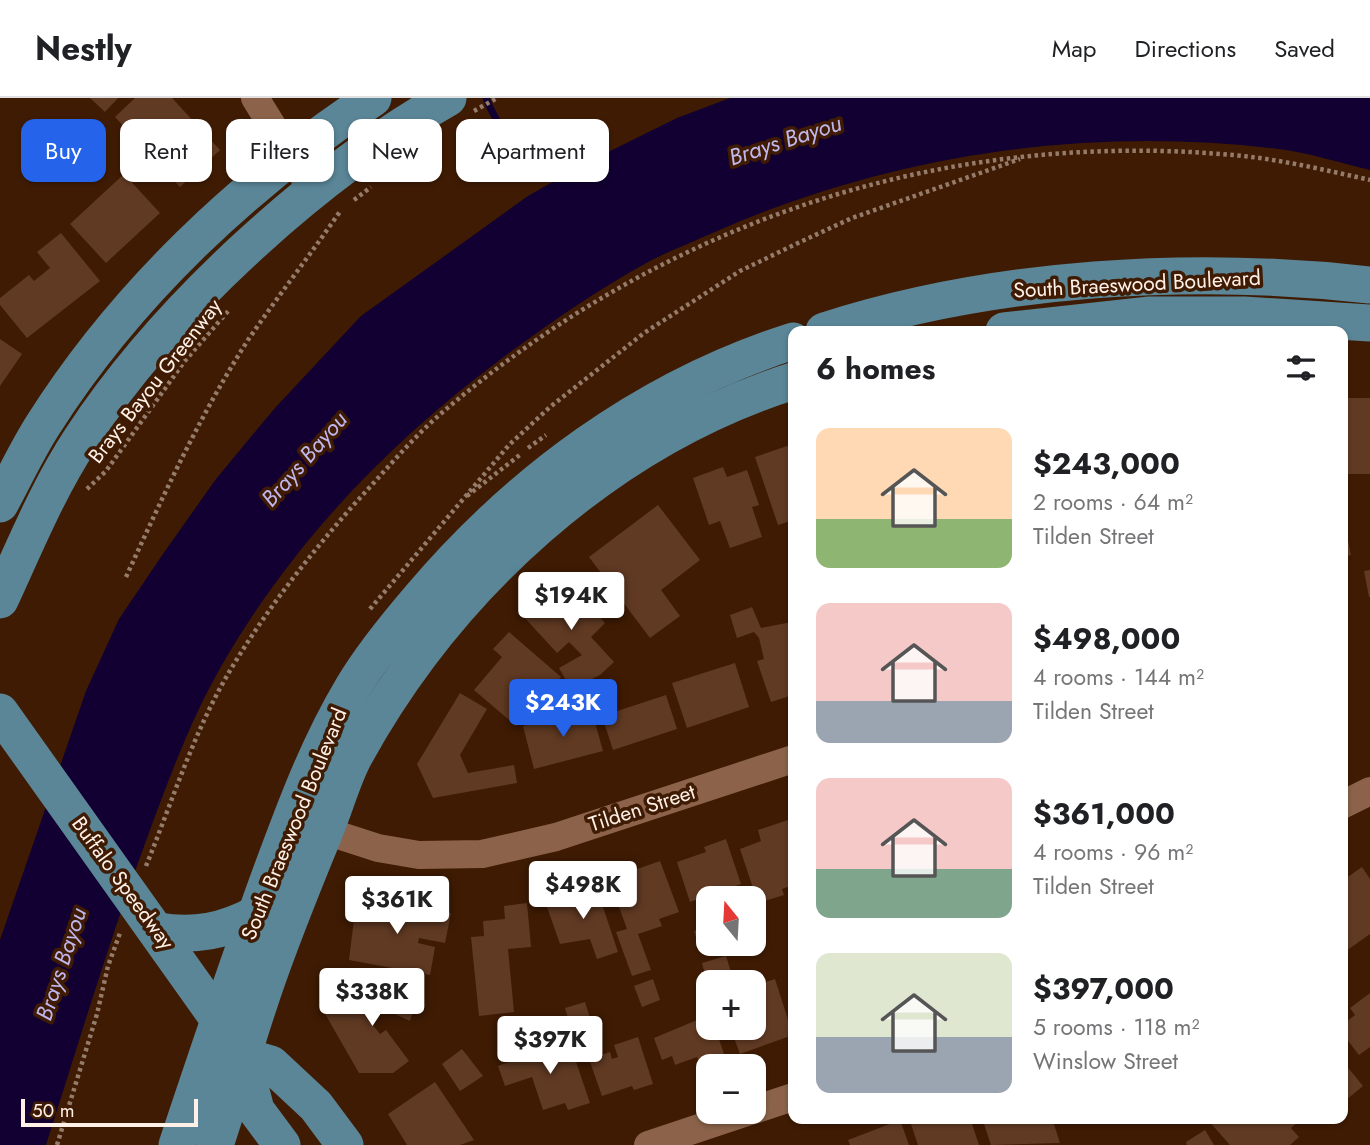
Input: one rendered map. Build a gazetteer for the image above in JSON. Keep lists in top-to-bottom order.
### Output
{
  "streets": {
    "main road": ["South Braeswood Boulevard", "Buffalo Speedway"],
    "street": ["Tilden Street"],
    "path": ["Brays Bayou Greenway"]
  },
  "crossings": [
    ["South Braeswood Boulevard", "Tilden Street"],
    ["South Braeswood Boulevard", "Buffalo Speedway"]
  ],
  "water": ["Brays Bayou"],
  "scale_bar": "50 m",
  "north": "top",
  "page": {
    "header": "Nestly",
    "nav": ["Map", "Directions", "Saved"],
    "chip": [
      "Buy",
      "Rent",
      "Filters",
      "New",
      "Apartment"
    ],
    "heading": "6 homes",
    "list": [
      {
        "name": "$243,000",
        "note": "2 rooms · 64 m² · Tilden Street"
      },
      {
        "name": "$498,000",
        "note": "4 rooms · 144 m² · Tilden Street"
      },
      {
        "name": "$361,000",
        "note": "4 rooms · 96 m² · Tilden Street"
      },
      {
        "name": "$397,000",
        "note": "5 rooms · 118 m² · Winslow Street"
      }
    ],
    "price": [
      "$194K",
      "$243K",
      "$498K",
      "$361K",
      "$338K",
      "$397K"
    ],
    "map_buttons": ["+", "−"],
    "scale": "50 m"
  }
}
